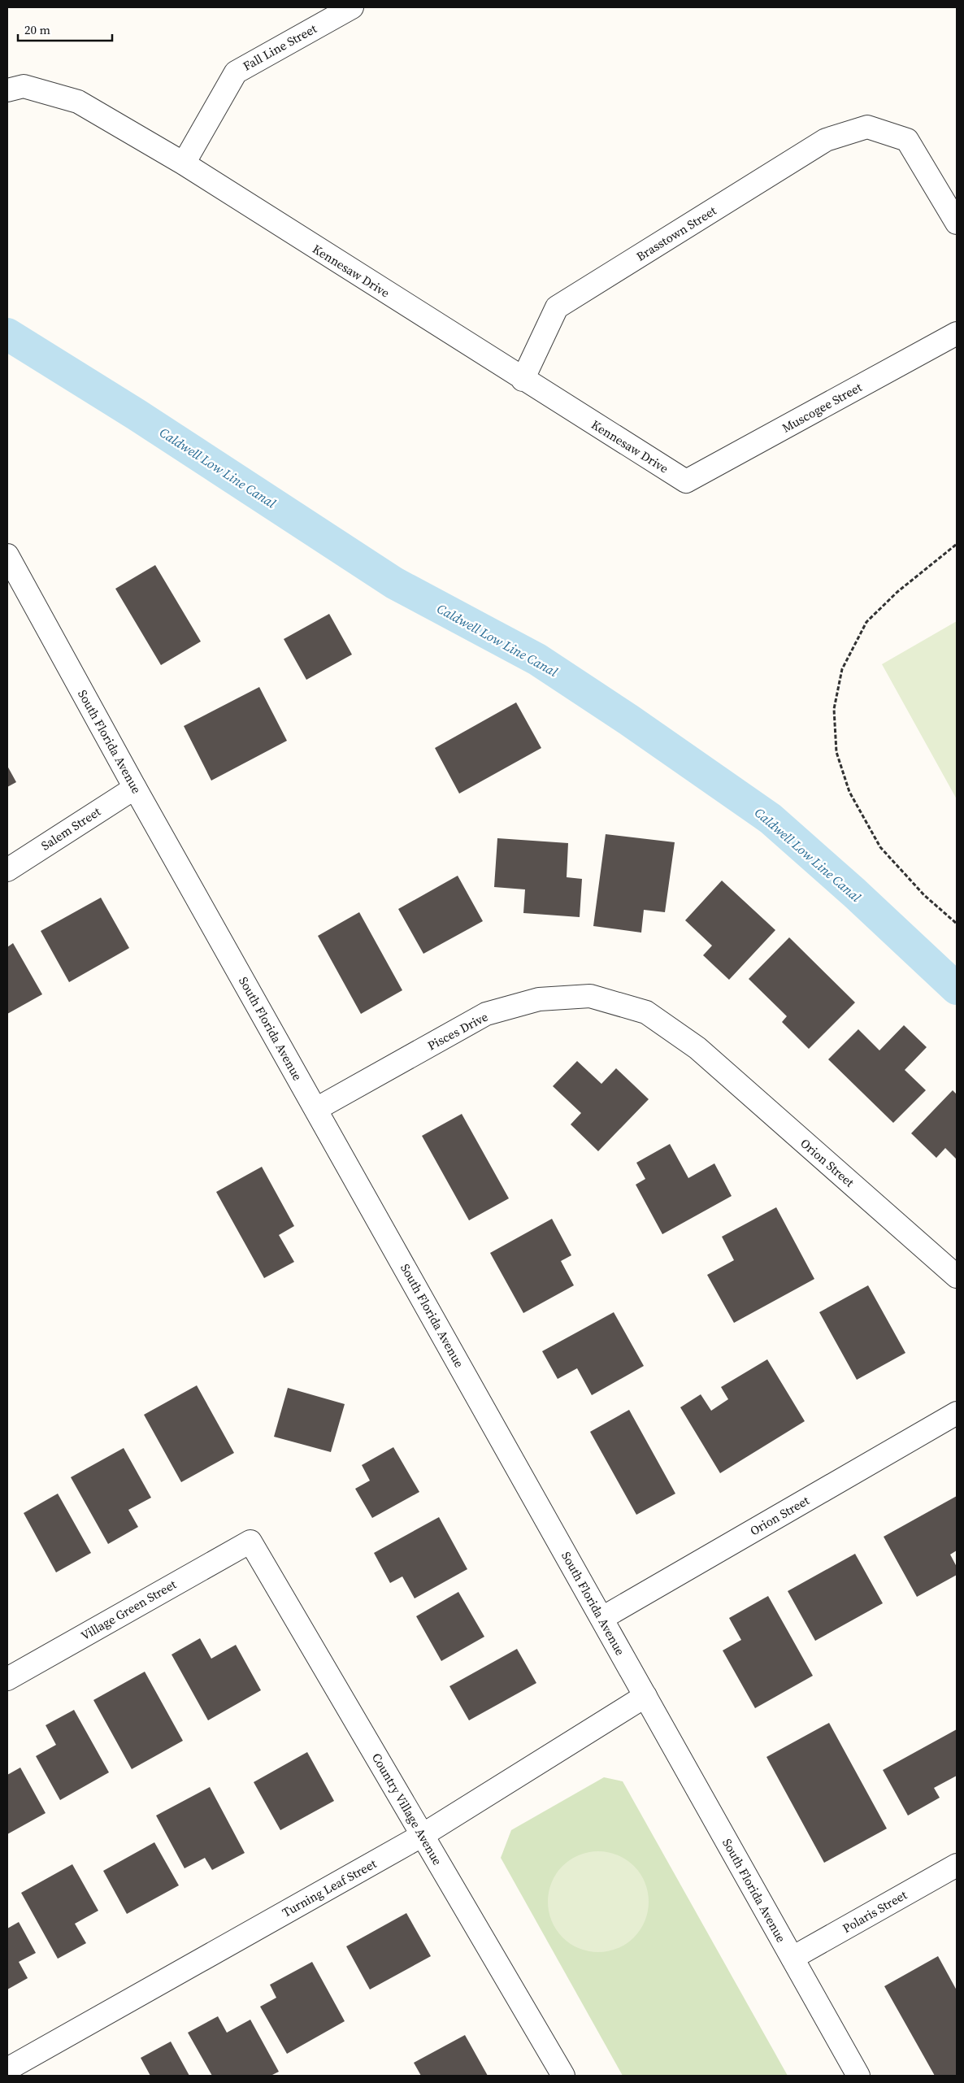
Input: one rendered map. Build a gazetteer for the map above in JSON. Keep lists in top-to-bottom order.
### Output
{
  "streets": {
    "street": [
      "Fall Line Street",
      "Brasstown Street",
      "Kennesaw Drive",
      "Muscogee Street",
      "South Florida Avenue",
      "Salem Street",
      "Pisces Drive",
      "Orion Street",
      "Village Green Street",
      "Country Village Avenue",
      "Turning Leaf Street",
      "Polaris Street"
    ]
  },
  "crossings": [
    ["Fall Line Street", "Kennesaw Drive"],
    ["Brasstown Street", "Kennesaw Drive"],
    ["Kennesaw Drive", "Muscogee Street"],
    ["South Florida Avenue", "Salem Street"],
    ["South Florida Avenue", "Pisces Drive"],
    ["South Florida Avenue", "Orion Street"],
    ["South Florida Avenue", "Turning Leaf Street"],
    ["South Florida Avenue", "Polaris Street"],
    ["Pisces Drive", "Orion Street"],
    ["Village Green Street", "Country Village Avenue"],
    ["Country Village Avenue", "Turning Leaf Street"]
  ],
  "water": ["Caldwell Low Line Canal"],
  "scale_bar": "20 m"
}
